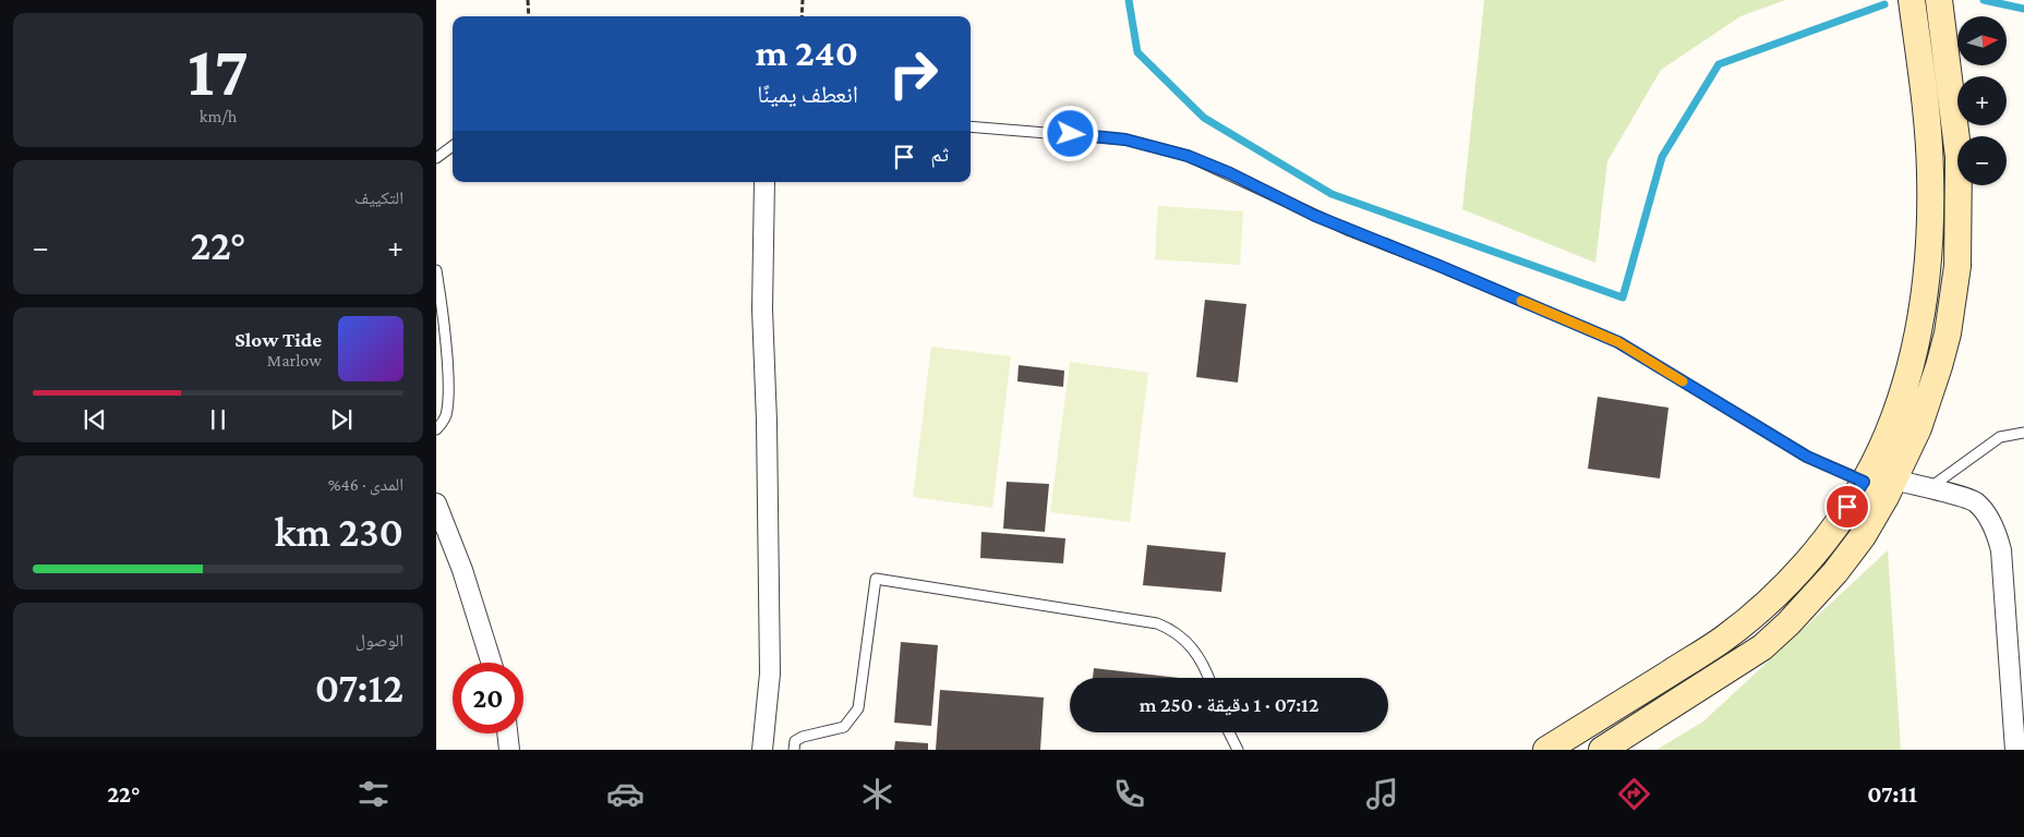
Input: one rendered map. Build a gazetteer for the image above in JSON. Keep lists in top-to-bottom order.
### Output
{
  "north": "right",
  "page": {
    "tile": [
      ["17", "km/h"],
      "التكييف",
      ["المدى · 46%", "230 km"],
      ["الوصول", "07:12"]
    ],
    "map_buttons": ["+", "−"],
    "turn": ["240 m", "انعطف يمينًا"],
    "then": "ثم",
    "heat": ["−", "22°", "+"],
    "song": ["Slow Tide", "Marlow"],
    "limit": "20",
    "trip": "07:12 · 1 دقيقة · 250 m",
    "tabs": ["07:11", "22°"]
  }
}
